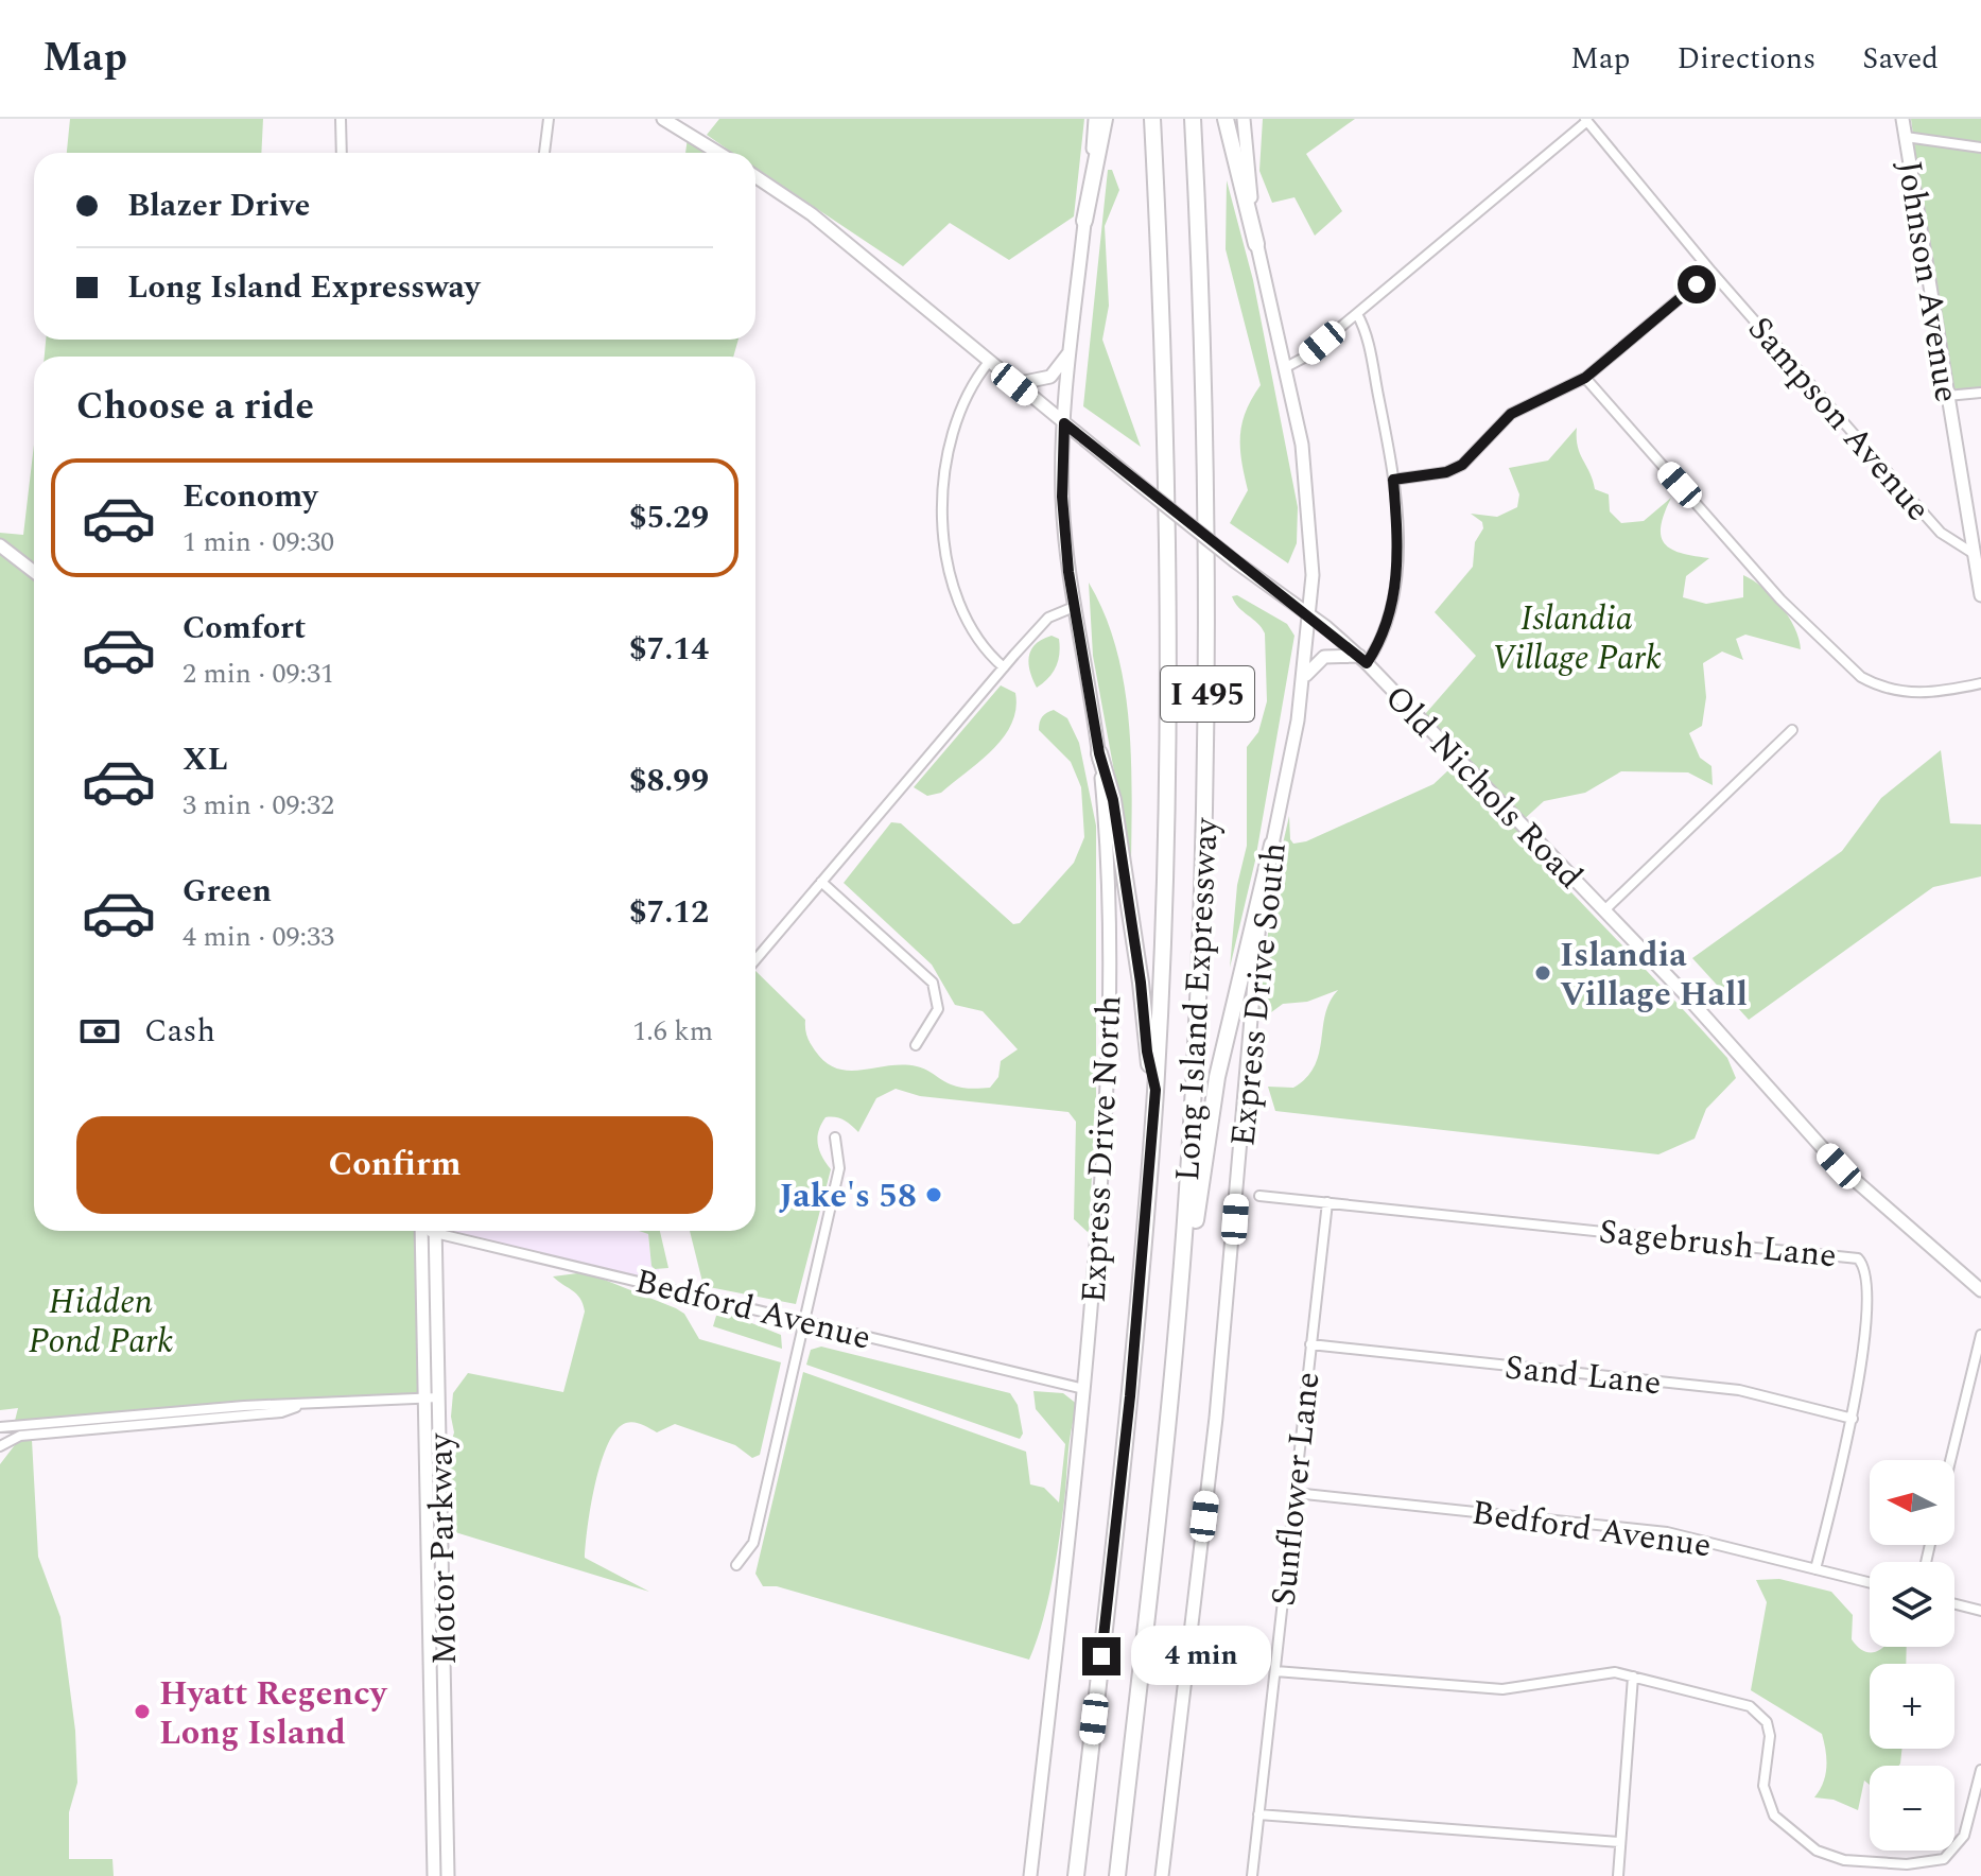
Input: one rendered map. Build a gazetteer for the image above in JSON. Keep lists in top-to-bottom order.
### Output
{
  "streets": {
    "highway": ["I 495", "Long Island Expressway"],
    "main road": [
      "Johnson Avenue",
      "Old Nichols Road",
      "Express Drive South",
      "Express Drive North",
      "Motor Parkway"
    ],
    "street": [
      "Sampson Avenue",
      "Sagebrush Lane",
      "Bedford Avenue",
      "Sand Lane",
      "Sunflower Lane"
    ]
  },
  "crossings": [
    ["Johnson Avenue", "Sampson Avenue"],
    ["Old Nichols Road", "Express Drive South"],
    ["Old Nichols Road", "Express Drive North"],
    ["Express Drive North", "Bedford Avenue"],
    ["Sagebrush Lane", "Bedford Avenue"],
    ["Sagebrush Lane", "Sand Lane"],
    ["Sagebrush Lane", "Sunflower Lane"],
    ["Bedford Avenue", "Sunflower Lane"],
    ["Sand Lane", "Sunflower Lane"]
  ],
  "parks": ["Islandia Village Park", "Hidden Pond Park"],
  "places": ["Islandia Village Hall", "Jake's 58", "Hyatt Regency Long Island"],
  "north": "left",
  "page": {
    "header": "Map",
    "nav": ["Map", "Directions", "Saved"],
    "banner": ["Blazer Drive", "Long Island Expressway"],
    "heading": "Choose a ride",
    "list": [
      {
        "name": "Economy",
        "note": "1 min · 09:30",
        "value": "$5.29"
      },
      {
        "name": "Comfort",
        "note": "2 min · 09:31",
        "value": "$7.14"
      },
      {
        "name": "XL",
        "note": "3 min · 09:32",
        "value": "$8.99"
      },
      {
        "name": "Green",
        "note": "4 min · 09:33",
        "value": "$7.12"
      }
    ],
    "pay": ["Cash", "1.6 km"],
    "buttons": "Confirm",
    "map_buttons": ["+", "−"],
    "bubble": "4 min"
  }
}
